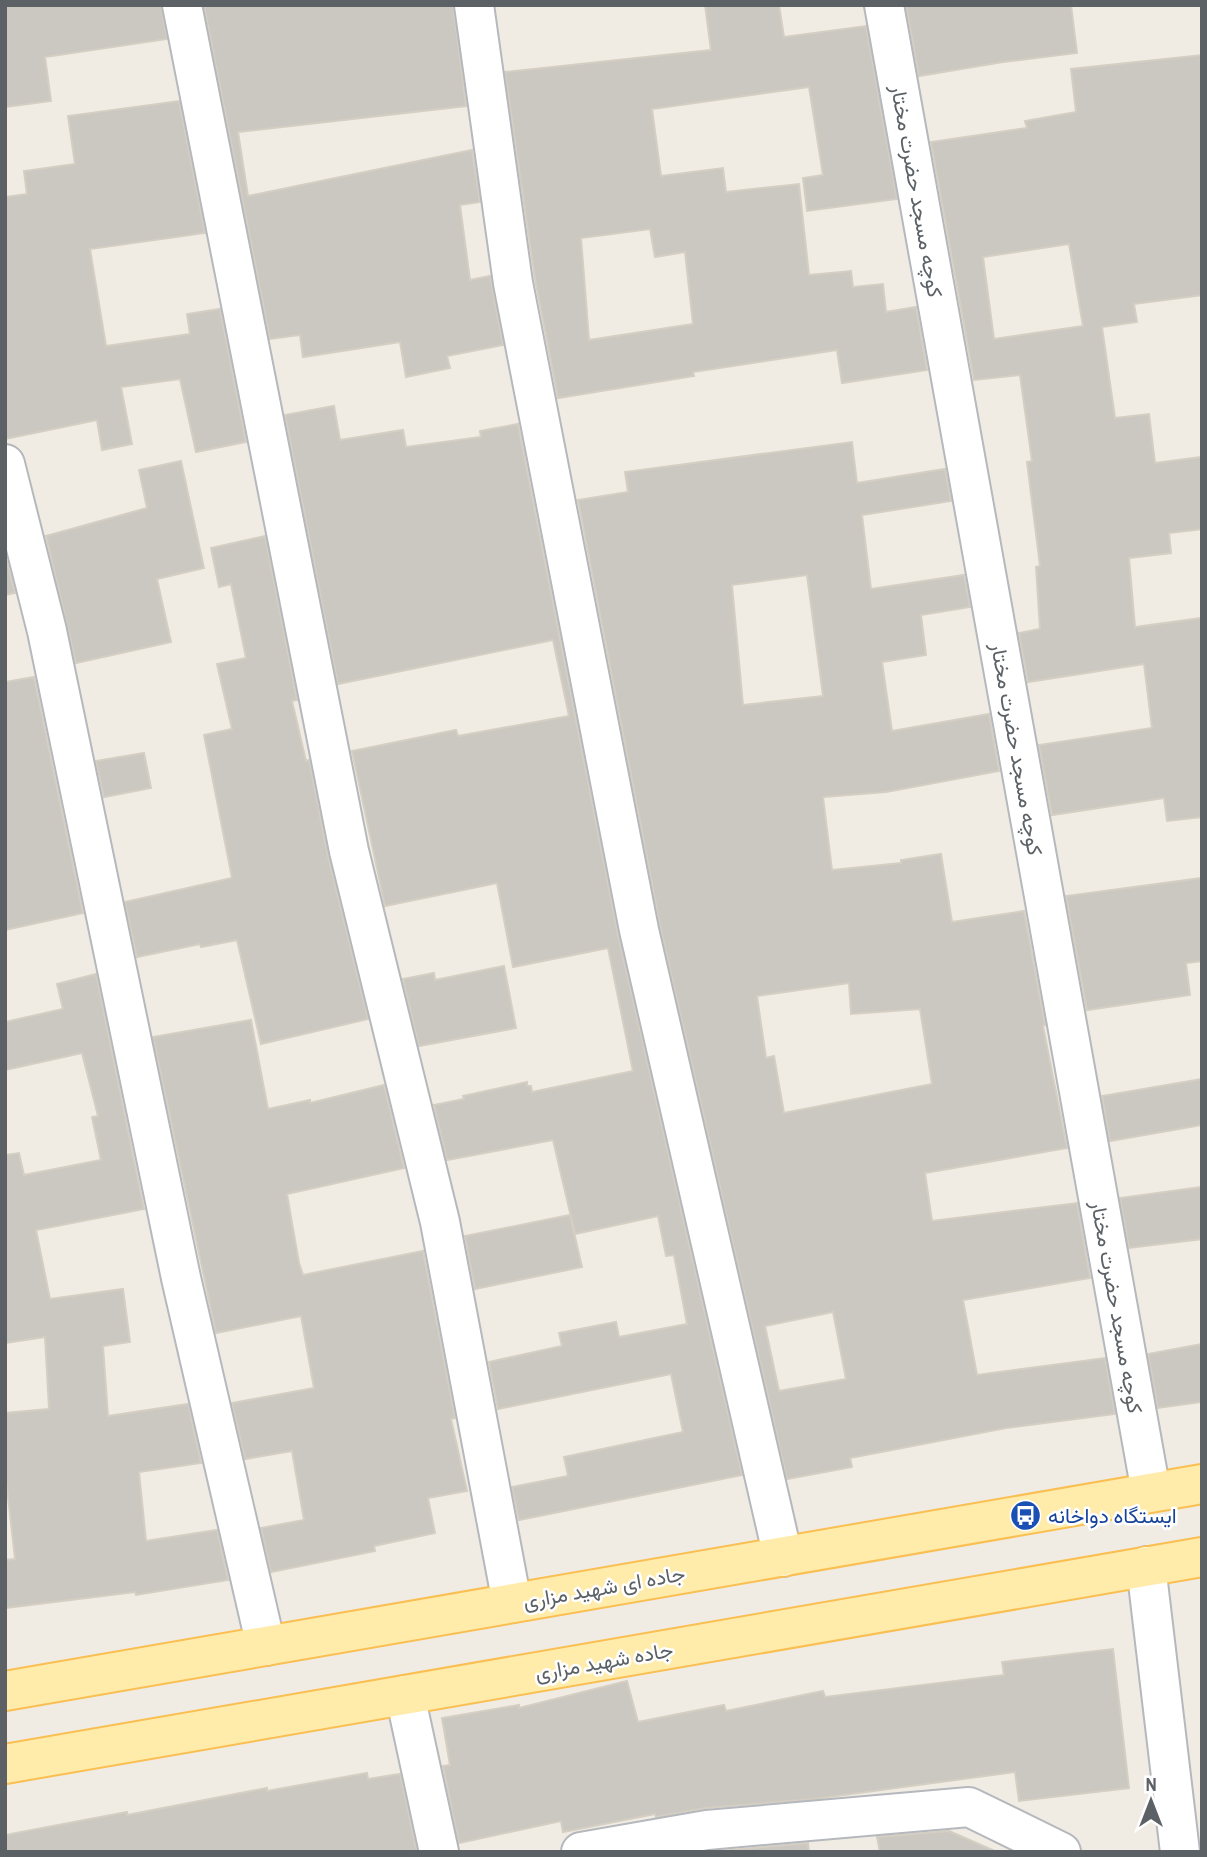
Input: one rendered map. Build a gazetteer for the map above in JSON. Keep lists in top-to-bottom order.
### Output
{
  "streets": {
    "main road": ["جاده ای شهید مزاری", "جاده شهید مزاری"],
    "street": ["کوچه مسجد حضرت مختار"]
  },
  "crossings": [
    ["کوچه مسجد حضرت مختار", "جاده ای شهید مزاری"]
  ],
  "places": {
    "bus stop": ["ایستگاه دواخانه"]
  },
  "north": "top"
}
